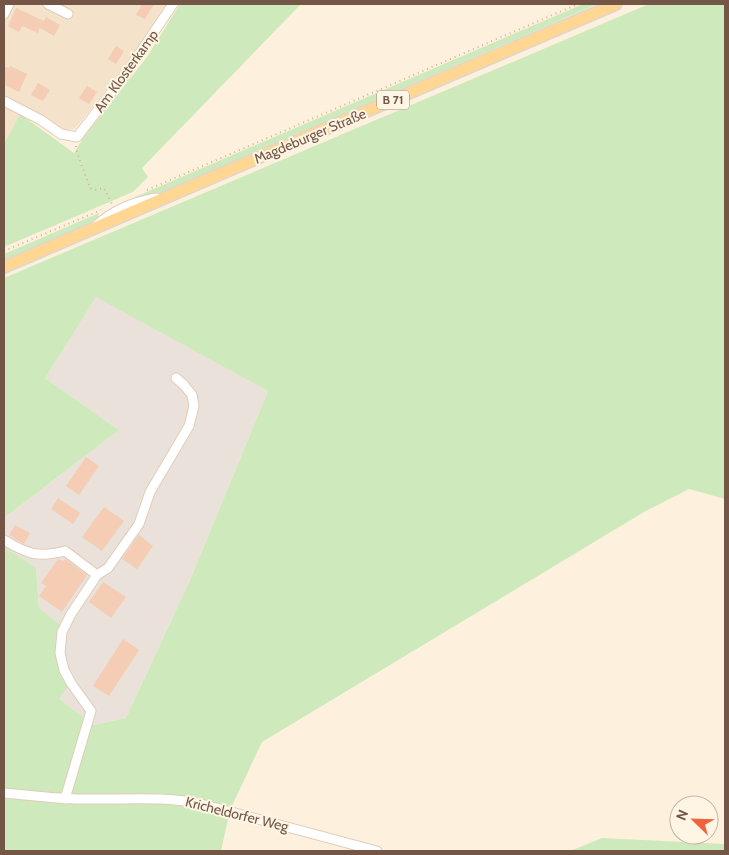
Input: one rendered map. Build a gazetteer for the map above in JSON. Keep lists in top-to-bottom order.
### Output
{
  "streets": {
    "main road": ["B 71", "Magdeburger Straße"],
    "street": ["Am Klosterkamp", "Kricheldorfer Weg"]
  },
  "north": "top left"
}
